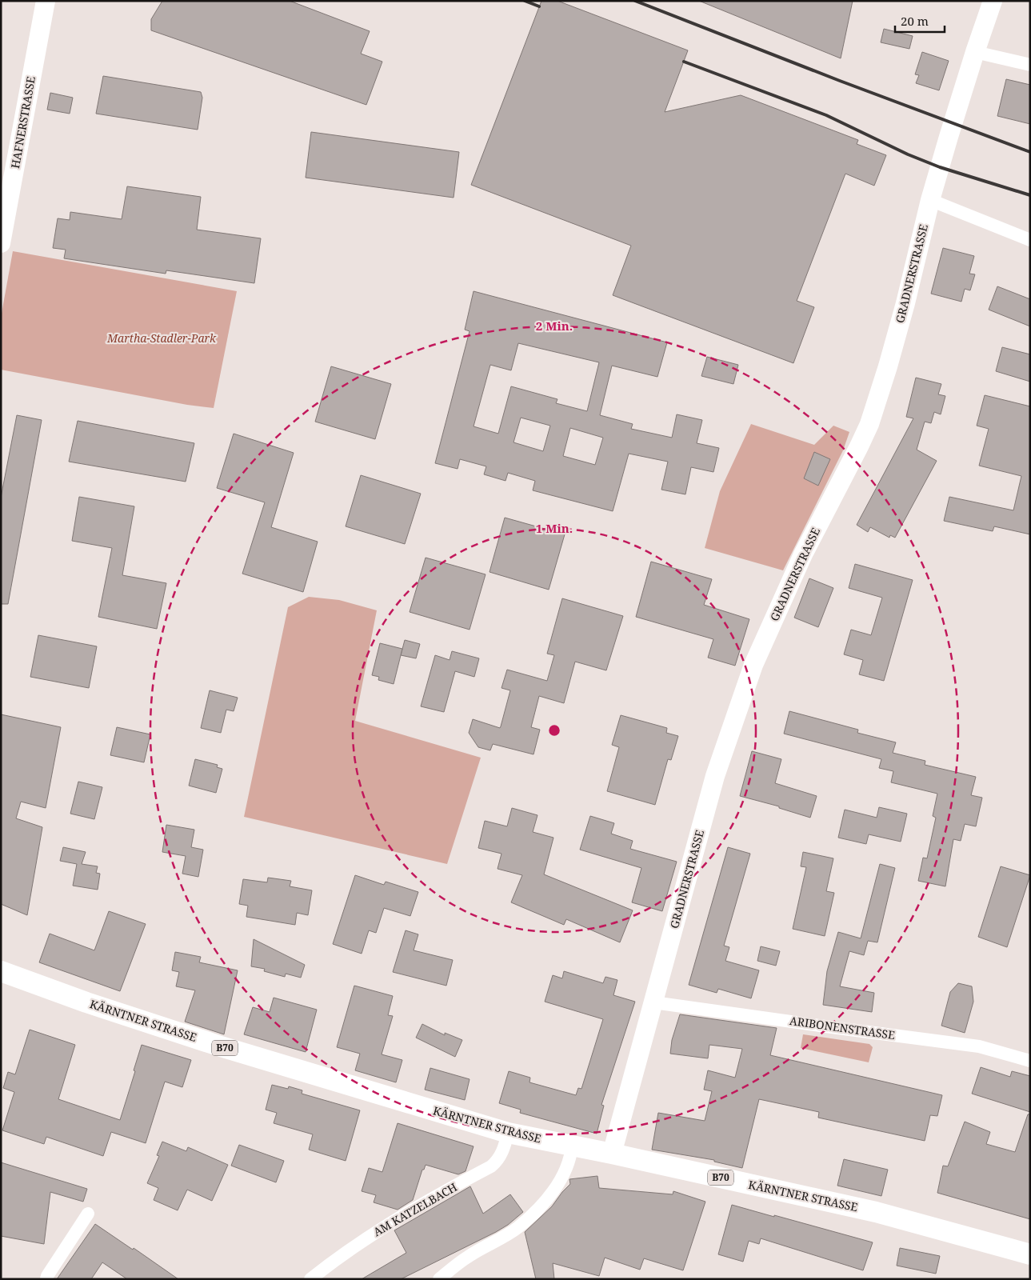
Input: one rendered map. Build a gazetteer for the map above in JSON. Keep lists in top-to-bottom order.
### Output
{
  "streets": {
    "main road": [
      "HAFNERSTRASSE",
      "GRADNERSTRASSE",
      "KÄRNTNER STRASSE",
      "B70"
    ],
    "street": ["ARIBONENSTRASSE", "AM KATZELBACH"]
  },
  "crossings": [
    ["GRADNERSTRASSE", "KÄRNTNER STRASSE"],
    ["GRADNERSTRASSE", "ARIBONENSTRASSE"],
    ["KÄRNTNER STRASSE", "AM KATZELBACH"]
  ],
  "parks": ["Martha-Stadler-Park"],
  "scale_bar": "20 m",
  "rings": ["2 Min.", "1 Min."]
}
